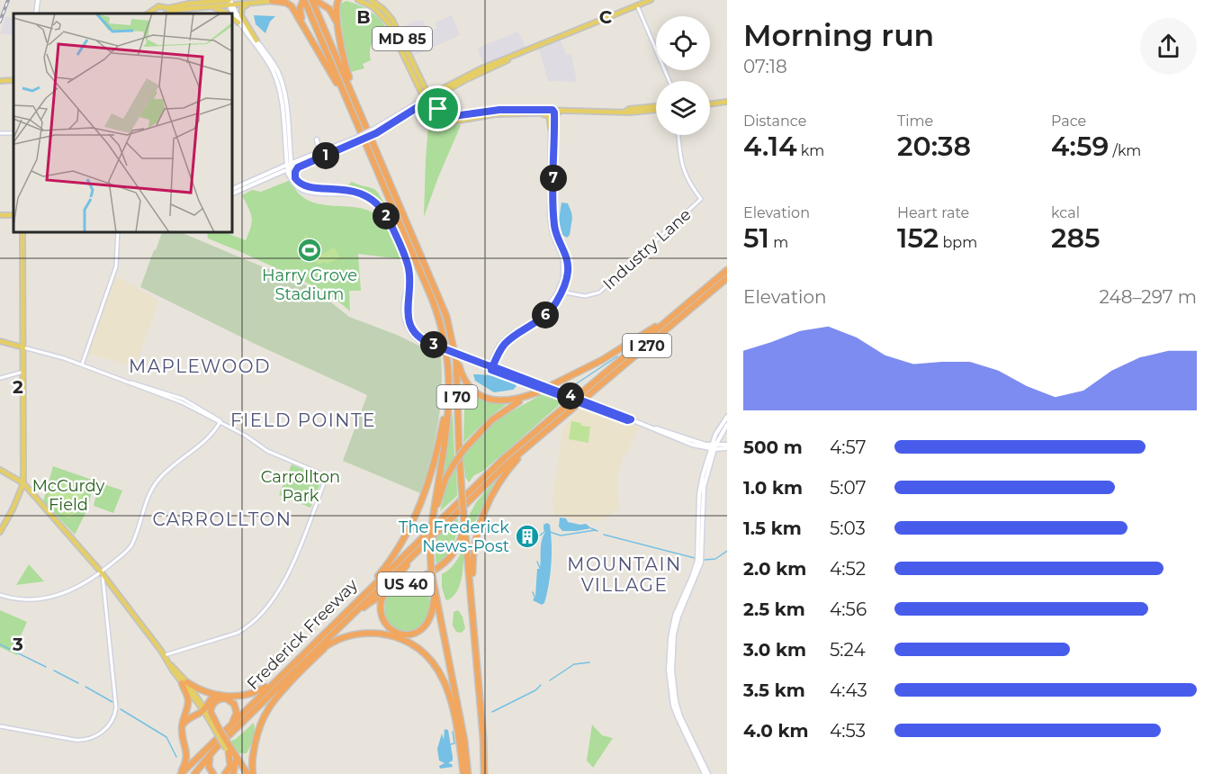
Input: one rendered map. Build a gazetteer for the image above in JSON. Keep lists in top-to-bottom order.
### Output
{
  "streets": {
    "highway": [
      "I 270",
      "I 70",
      "US 40",
      "Frederick Freeway"
    ],
    "main road": ["MD 85"],
    "street": ["Industry Lane"]
  },
  "crossings": [
    ["I 270", "Frederick Freeway"],
    ["I 70", "US 40"],
    ["US 40", "Frederick Freeway"]
  ],
  "districts": [
    "MAPLEWOOD",
    "FIELD POINTE",
    "CARROLLTON",
    "MOUNTAIN VILLAGE"
  ],
  "parks": ["Carrollton Park", "McCurdy Field"],
  "places": {
    "sports": ["Harry Grove Stadium"],
    "building": ["The Frederick News-Post"]
  },
  "page": {
    "heading": ["Morning run", "07:18"],
    "stats": [
      ["Distance", "4.14 km"],
      ["Time", "20:38"],
      ["Pace", "4:59 /km"],
      ["Elevation", "51 m"],
      ["Heart rate", "152 bpm"],
      ["kcal", "285"]
    ],
    "pins": [
      "1",
      "7",
      "2",
      "6",
      "3",
      "4"
    ],
    "chart": ["Elevation", "248–297 m"],
    "list": [
      {
        "name": "500 m",
        "note": "4:57"
      },
      {
        "name": "1.0 km",
        "note": "5:07"
      },
      {
        "name": "1.5 km",
        "note": "5:03"
      },
      {
        "name": "2.0 km",
        "note": "4:52"
      },
      {
        "name": "2.5 km",
        "note": "4:56"
      },
      {
        "name": "3.0 km",
        "note": "5:24"
      },
      {
        "name": "3.5 km",
        "note": "4:43"
      },
      {
        "name": "4.0 km",
        "note": "4:53"
      }
    ]
  },
  "grid": {
    "columns": ["B", "C"],
    "rows": ["2", "3"]
  }
}
